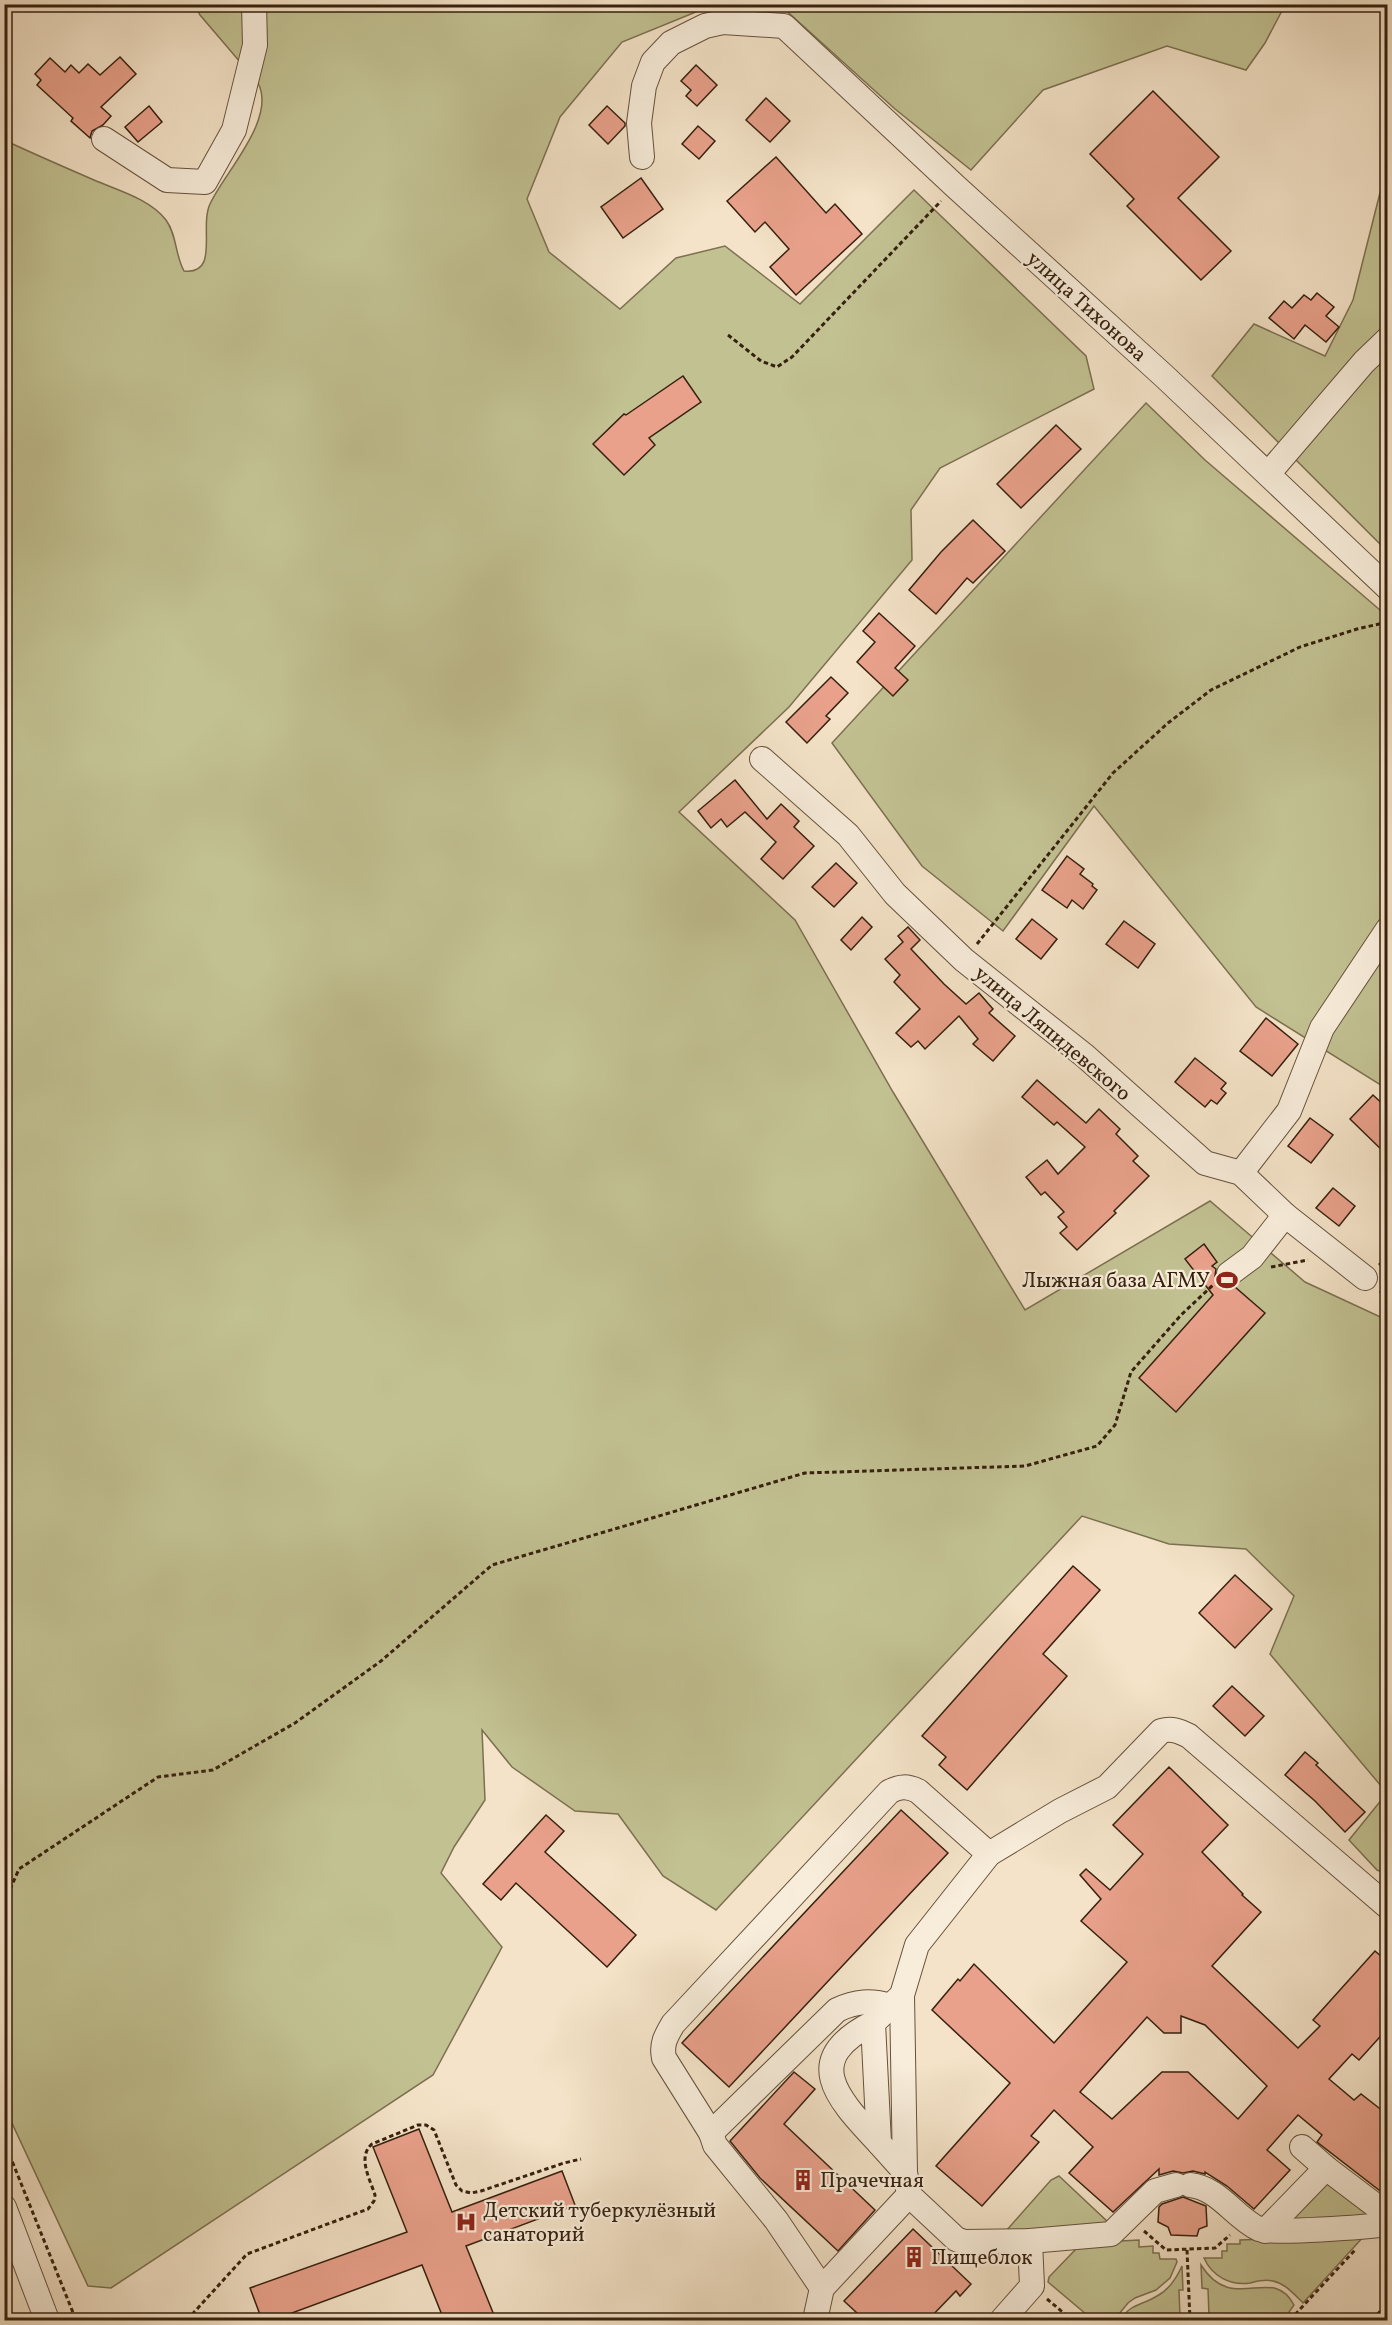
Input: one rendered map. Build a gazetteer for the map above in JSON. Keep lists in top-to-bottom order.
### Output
{
  "streets": {
    "street": ["улица Тихонова", "улица Ляпидевского"]
  },
  "places": {
    "sports": ["Лыжная база АГМУ"],
    "building": ["Прачечная", "Пищеблок"],
    "hospital": ["Детский туберкулёзный санаторий"]
  }
}
